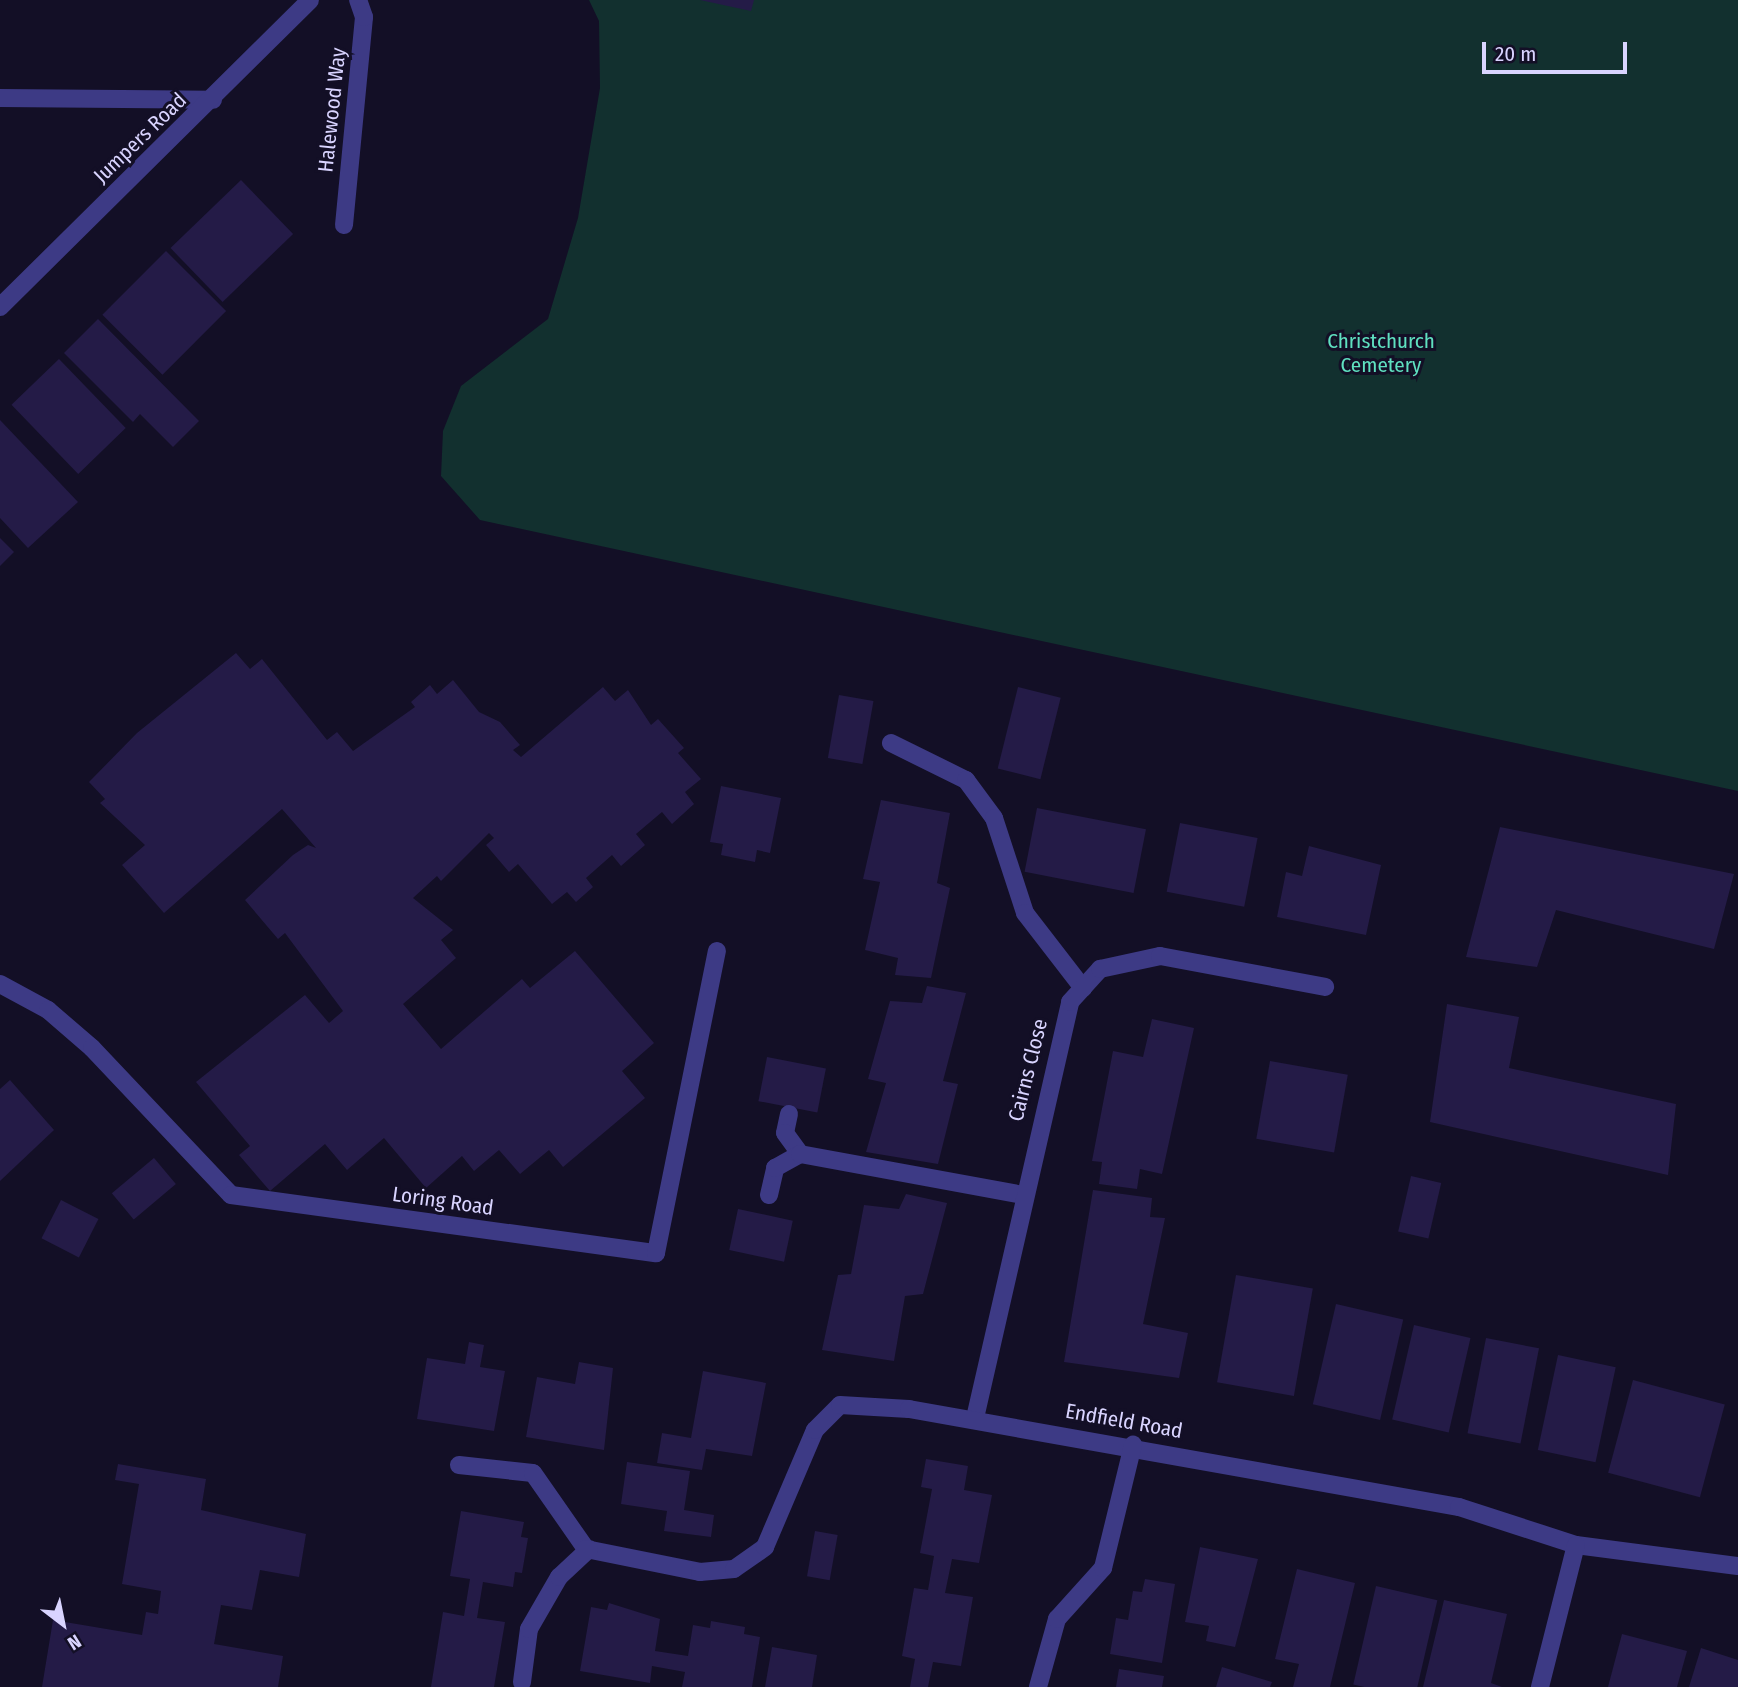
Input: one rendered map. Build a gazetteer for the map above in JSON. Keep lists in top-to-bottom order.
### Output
{
  "streets": {
    "street": [
      "Halewood Way",
      "Jumpers Road",
      "Cairns Close",
      "Loring Road",
      "Endfield Road"
    ]
  },
  "crossings": [
    ["Cairns Close", "Endfield Road"]
  ],
  "parks": ["Christchurch Cemetery"],
  "scale_bar": "20 m",
  "north": "bottom right"
}
